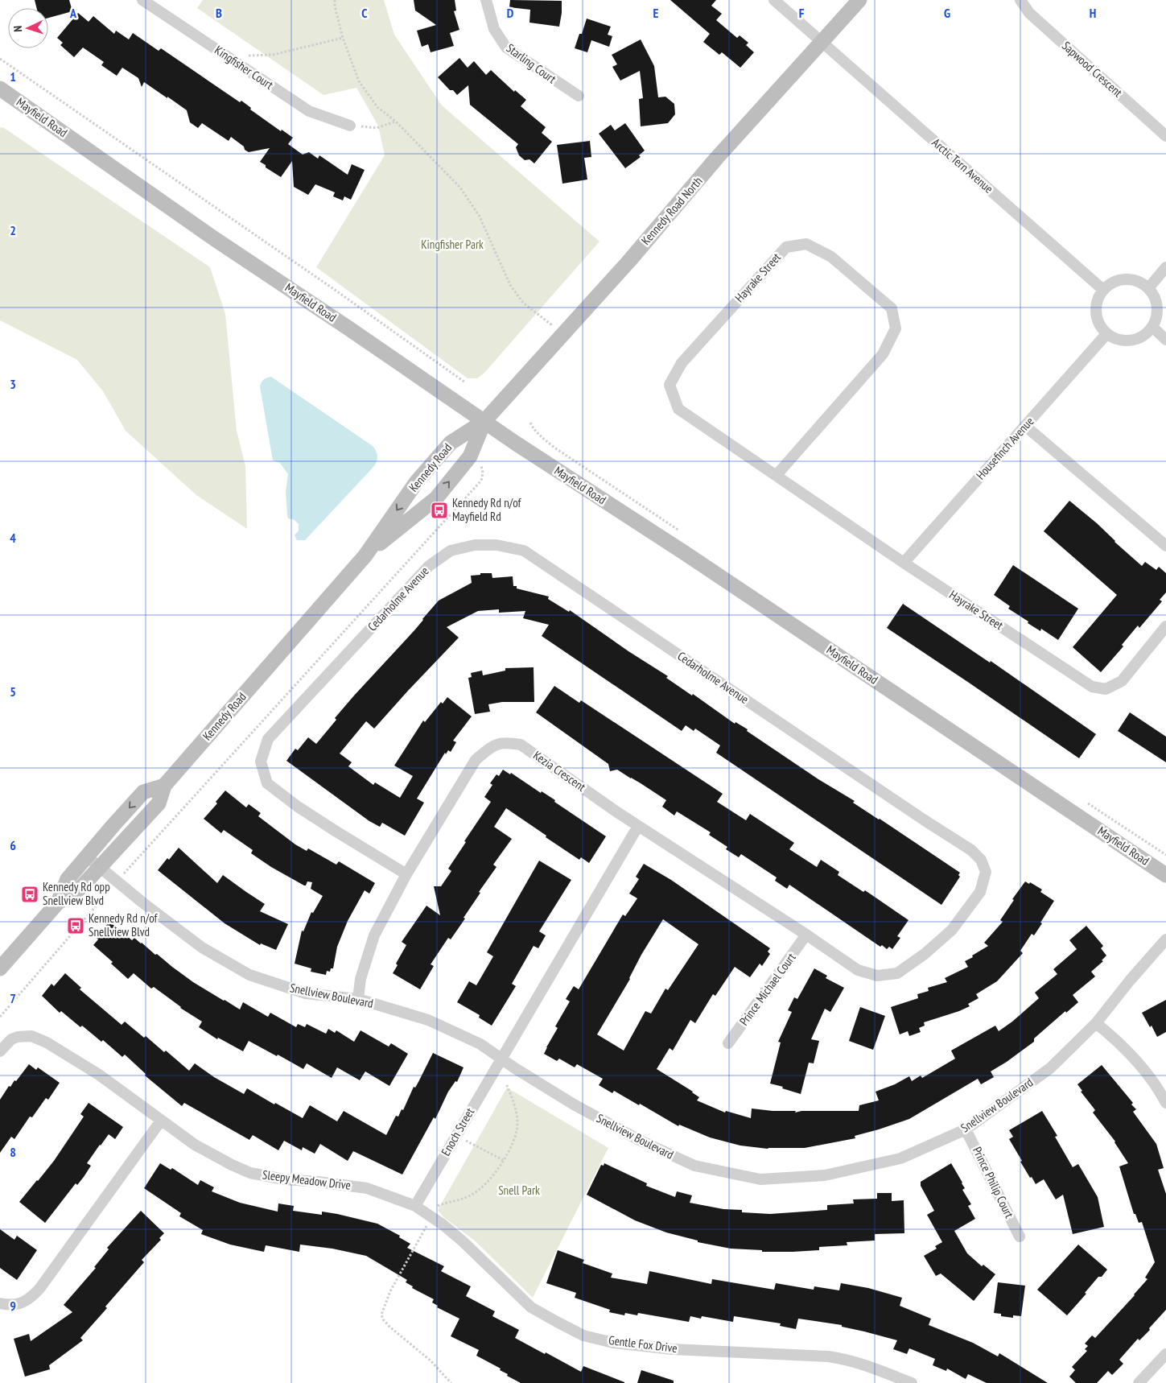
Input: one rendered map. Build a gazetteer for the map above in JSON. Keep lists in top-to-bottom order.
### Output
{
  "streets": {
    "main road": ["Mayfield Road", "Kennedy Road North", "Kennedy Road"],
    "street": [
      "Starling Court",
      "Kingfisher Court",
      "Sapwood Crescent",
      "Arctic Tern Avenue",
      "Hayrake Street",
      "Housefinch Avenue",
      "Cedarholme Avenue",
      "Kezia Crescent",
      "Prince Michael Court",
      "Snellview Boulevard",
      "Enoch Street",
      "Sleepy Meadow Drive",
      "Prince Philip Court",
      "Gentle Fox Drive"
    ]
  },
  "crossings": [
    ["Mayfield Road", "Kennedy Road North"],
    ["Mayfield Road", "Kennedy Road"],
    ["Arctic Tern Avenue", "Kennedy Road North"],
    ["Arctic Tern Avenue", "Housefinch Avenue"],
    ["Kennedy Road North", "Kennedy Road"],
    ["Hayrake Street", "Housefinch Avenue"],
    ["Kennedy Road", "Snellview Boulevard"],
    ["Cedarholme Avenue", "Kezia Crescent"],
    ["Cedarholme Avenue", "Prince Michael Court"],
    ["Kezia Crescent", "Snellview Boulevard"],
    ["Snellview Boulevard", "Enoch Street"],
    ["Snellview Boulevard", "Prince Philip Court"],
    ["Enoch Street", "Sleepy Meadow Drive"],
    ["Enoch Street", "Gentle Fox Drive"],
    ["Sleepy Meadow Drive", "Gentle Fox Drive"]
  ],
  "parks": ["Kingfisher Park", "Snell Park"],
  "places": {
    "bus stop": ["Kennedy Rd n/of Mayfield Rd", "Kennedy Rd opp Snellview Blvd", "Kennedy Rd n/of Snellview Blvd"]
  },
  "north": "left",
  "grid": {
    "columns": [
      "A",
      "B",
      "C",
      "D",
      "E",
      "F",
      "G",
      "H"
    ],
    "rows": [
      "1",
      "2",
      "3",
      "4",
      "5",
      "6",
      "7",
      "8",
      "9"
    ]
  }
}
